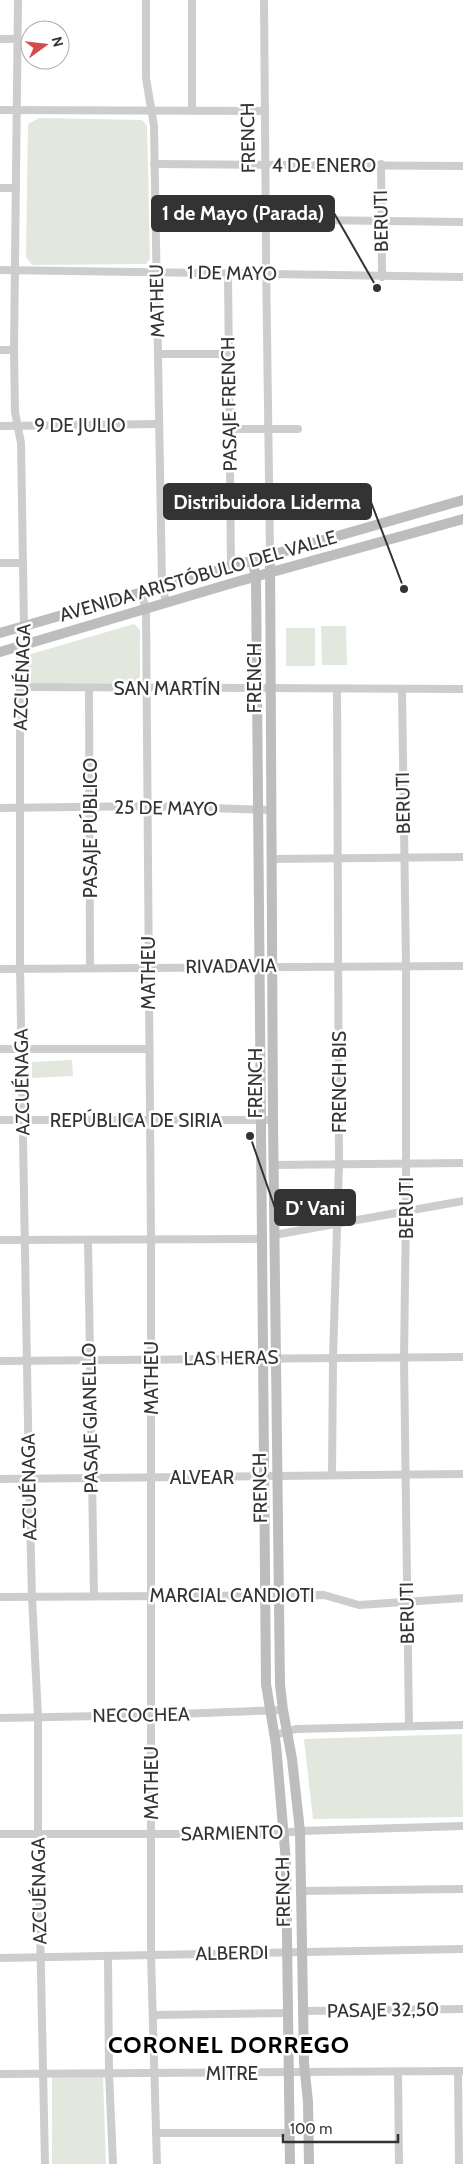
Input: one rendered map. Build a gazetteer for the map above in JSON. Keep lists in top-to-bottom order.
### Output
{
  "streets": {
    "main road": ["FRENCH", "AVENIDA ARISTÓBULO DEL VALLE"],
    "street": [
      "4 DE ENERO",
      "BERUTI",
      "1 DE MAYO",
      "MATHEU",
      "PASAJE FRENCH",
      "9 DE JULIO",
      "AZCUÉNAGA",
      "SAN MARTÍN",
      "25 DE MAYO",
      "PASAJE PÚBLICO",
      "RIVADAVIA",
      "FRENCH BIS",
      "REPÚBLICA DE SIRIA",
      "LAS HERAS",
      "PASAJE GIANELLO",
      "ALVEAR",
      "MARCIAL CANDIOTI",
      "NECOCHEA",
      "SARMIENTO",
      "ALBERDI",
      "PASAJE 32,50",
      "MITRE"
    ]
  },
  "crossings": [
    ["FRENCH", "4 DE ENERO"],
    ["FRENCH", "1 DE MAYO"],
    ["FRENCH", "AVENIDA ARISTÓBULO DEL VALLE"],
    ["FRENCH", "SAN MARTÍN"],
    ["FRENCH", "25 DE MAYO"],
    ["FRENCH", "RIVADAVIA"],
    ["FRENCH", "REPÚBLICA DE SIRIA"],
    ["FRENCH", "LAS HERAS"],
    ["FRENCH", "ALVEAR"],
    ["FRENCH", "MARCIAL CANDIOTI"],
    ["FRENCH", "NECOCHEA"],
    ["FRENCH", "SARMIENTO"],
    ["FRENCH", "ALBERDI"],
    ["FRENCH", "PASAJE 32,50"],
    ["FRENCH", "MITRE"],
    ["4 DE ENERO", "BERUTI"],
    ["4 DE ENERO", "MATHEU"],
    ["BERUTI", "1 DE MAYO"],
    ["BERUTI", "SAN MARTÍN"],
    ["BERUTI", "RIVADAVIA"],
    ["BERUTI", "LAS HERAS"],
    ["BERUTI", "ALVEAR"],
    ["BERUTI", "MARCIAL CANDIOTI"],
    ["1 DE MAYO", "MATHEU"],
    ["1 DE MAYO", "PASAJE FRENCH"],
    ["1 DE MAYO", "AZCUÉNAGA"],
    ["MATHEU", "9 DE JULIO"],
    ["MATHEU", "AVENIDA ARISTÓBULO DEL VALLE"],
    ["MATHEU", "SAN MARTÍN"],
    ["MATHEU", "25 DE MAYO"],
    ["MATHEU", "RIVADAVIA"],
    ["MATHEU", "REPÚBLICA DE SIRIA"],
    ["MATHEU", "LAS HERAS"],
    ["MATHEU", "ALVEAR"],
    ["MATHEU", "MARCIAL CANDIOTI"],
    ["MATHEU", "NECOCHEA"],
    ["MATHEU", "SARMIENTO"],
    ["MATHEU", "ALBERDI"],
    ["MATHEU", "MITRE"],
    ["PASAJE FRENCH", "AVENIDA ARISTÓBULO DEL VALLE"],
    ["9 DE JULIO", "AZCUÉNAGA"],
    ["AVENIDA ARISTÓBULO DEL VALLE", "AZCUÉNAGA"],
    ["AZCUÉNAGA", "SAN MARTÍN"],
    ["AZCUÉNAGA", "25 DE MAYO"],
    ["AZCUÉNAGA", "RIVADAVIA"],
    ["AZCUÉNAGA", "REPÚBLICA DE SIRIA"],
    ["AZCUÉNAGA", "LAS HERAS"],
    ["AZCUÉNAGA", "ALVEAR"],
    ["AZCUÉNAGA", "MARCIAL CANDIOTI"],
    ["AZCUÉNAGA", "NECOCHEA"],
    ["AZCUÉNAGA", "SARMIENTO"],
    ["AZCUÉNAGA", "ALBERDI"],
    ["AZCUÉNAGA", "MITRE"],
    ["SAN MARTÍN", "PASAJE PÚBLICO"],
    ["SAN MARTÍN", "FRENCH BIS"],
    ["25 DE MAYO", "PASAJE PÚBLICO"],
    ["PASAJE PÚBLICO", "RIVADAVIA"],
    ["RIVADAVIA", "FRENCH BIS"],
    ["FRENCH BIS", "LAS HERAS"],
    ["FRENCH BIS", "ALVEAR"],
    ["LAS HERAS", "PASAJE GIANELLO"],
    ["PASAJE GIANELLO", "ALVEAR"],
    ["PASAJE GIANELLO", "MARCIAL CANDIOTI"]
  ],
  "districts": ["CORONEL DORREGO"],
  "places": ["1 de Mayo (Parada)", "Distribuidora Liderma", "D' Vani"],
  "scale_bar": "100 m",
  "north": "right"
}
